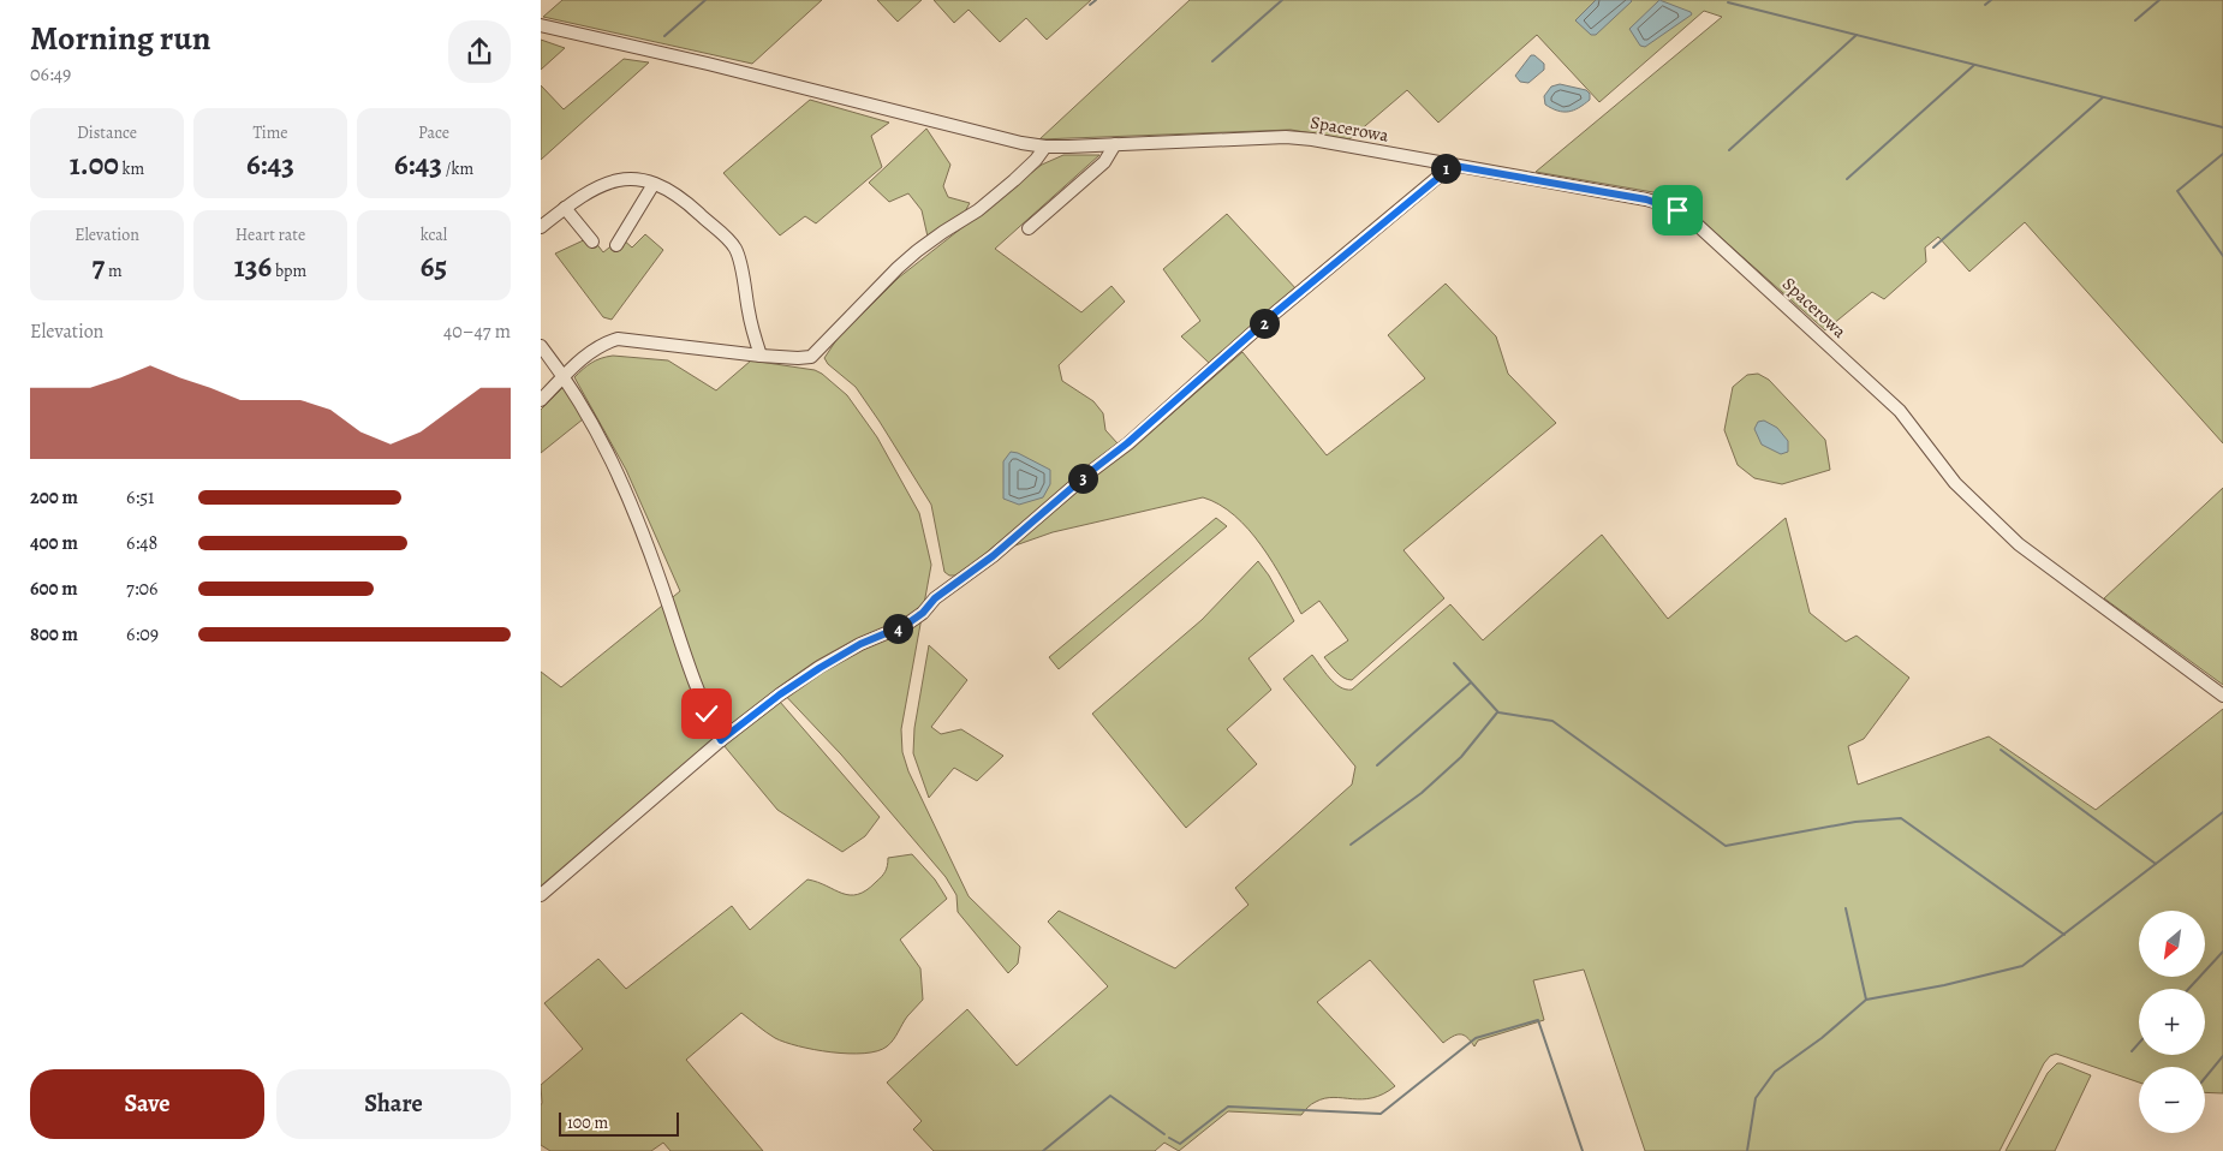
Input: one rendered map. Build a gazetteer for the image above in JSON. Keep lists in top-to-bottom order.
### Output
{
  "streets": {
    "street": ["Spacerowa"]
  },
  "scale_bar": "100 m",
  "north": "bottom left",
  "page": {
    "heading": ["Morning run", "06:49"],
    "stats": [
      ["Distance", "1.00 km"],
      ["Time", "6:43"],
      ["Pace", "6:43 /km"],
      ["Elevation", "7 m"],
      ["Heart rate", "136 bpm"],
      ["kcal", "65"]
    ],
    "pins": [
      "1",
      "2",
      "3",
      "4"
    ],
    "chart": ["Elevation", "40–47 m"],
    "list": [
      {
        "name": "200 m",
        "note": "6:51"
      },
      {
        "name": "400 m",
        "note": "6:48"
      },
      {
        "name": "600 m",
        "note": "7:06"
      },
      {
        "name": "800 m",
        "note": "6:09"
      }
    ],
    "map_buttons": ["+", "−"],
    "buttons": ["Save", "Share"],
    "scale": "100 m"
  }
}
